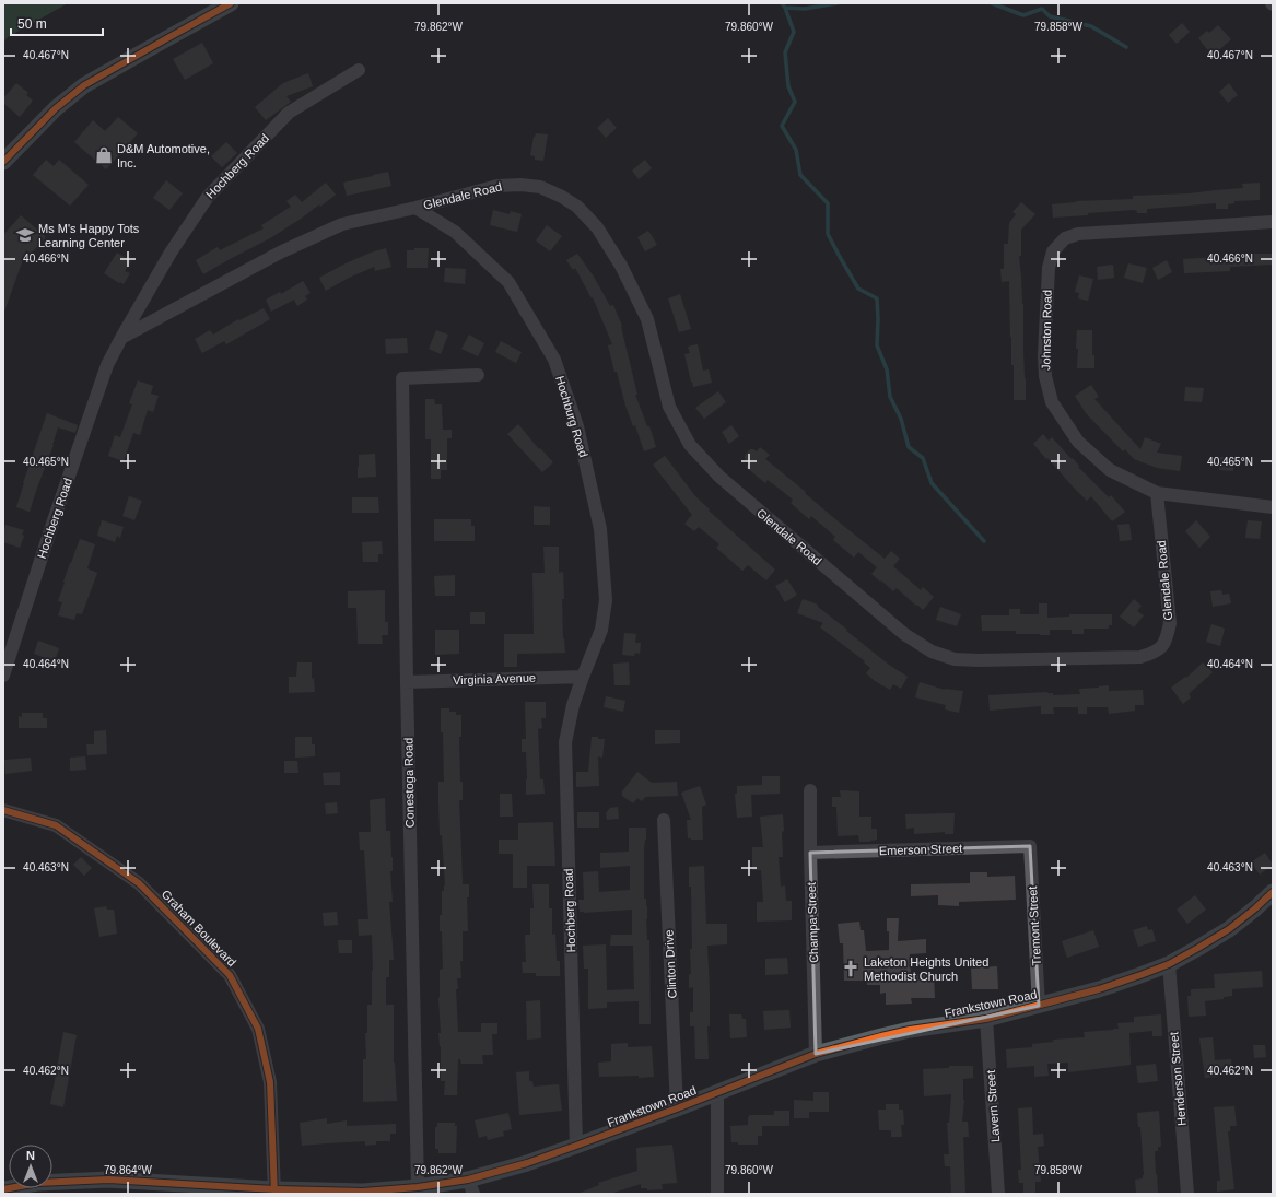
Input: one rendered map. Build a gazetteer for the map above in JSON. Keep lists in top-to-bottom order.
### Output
{
  "streets": {
    "main road": ["Frankstown Road"],
    "street": [
      "Hochberg Road",
      "Glendale Road",
      "Johnston Road",
      "Hochburg Road",
      "Virginia Avenue",
      "Conestoga Road",
      "Emerson Street",
      "Champa Street",
      "Tremont Street",
      "Graham Boulevard",
      "Clinton Drive",
      "Henderson Street",
      "Lavern Street"
    ]
  },
  "crossings": [
    ["Hochberg Road", "Hochburg Road"],
    ["Hochberg Road", "Virginia Avenue"],
    ["Hochberg Road", "Frankstown Road"],
    ["Glendale Road", "Johnston Road"],
    ["Glendale Road", "Hochburg Road"],
    ["Hochburg Road", "Virginia Avenue"],
    ["Virginia Avenue", "Conestoga Road"],
    ["Conestoga Road", "Frankstown Road"],
    ["Emerson Street", "Champa Street"],
    ["Emerson Street", "Tremont Street"],
    ["Champa Street", "Frankstown Road"],
    ["Tremont Street", "Frankstown Road"],
    ["Graham Boulevard", "Frankstown Road"],
    ["Clinton Drive", "Frankstown Road"],
    ["Frankstown Road", "Henderson Street"],
    ["Frankstown Road", "Lavern Street"]
  ],
  "places": {
    "shop": ["D&M Automotive, Inc."],
    "school or university": ["Ms M's Happy Tots Learning Center"],
    "church": ["Laketon Heights United Methodist Church"]
  },
  "scale_bar": "50 m",
  "north": "top",
  "coordinates": [
    "79.862°W",
    "79.860°W",
    "79.858°W",
    "40.467°N",
    "40.466°N",
    "40.465°N",
    "40.464°N",
    "40.463°N",
    "40.462°N",
    "79.864°W"
  ]
}
